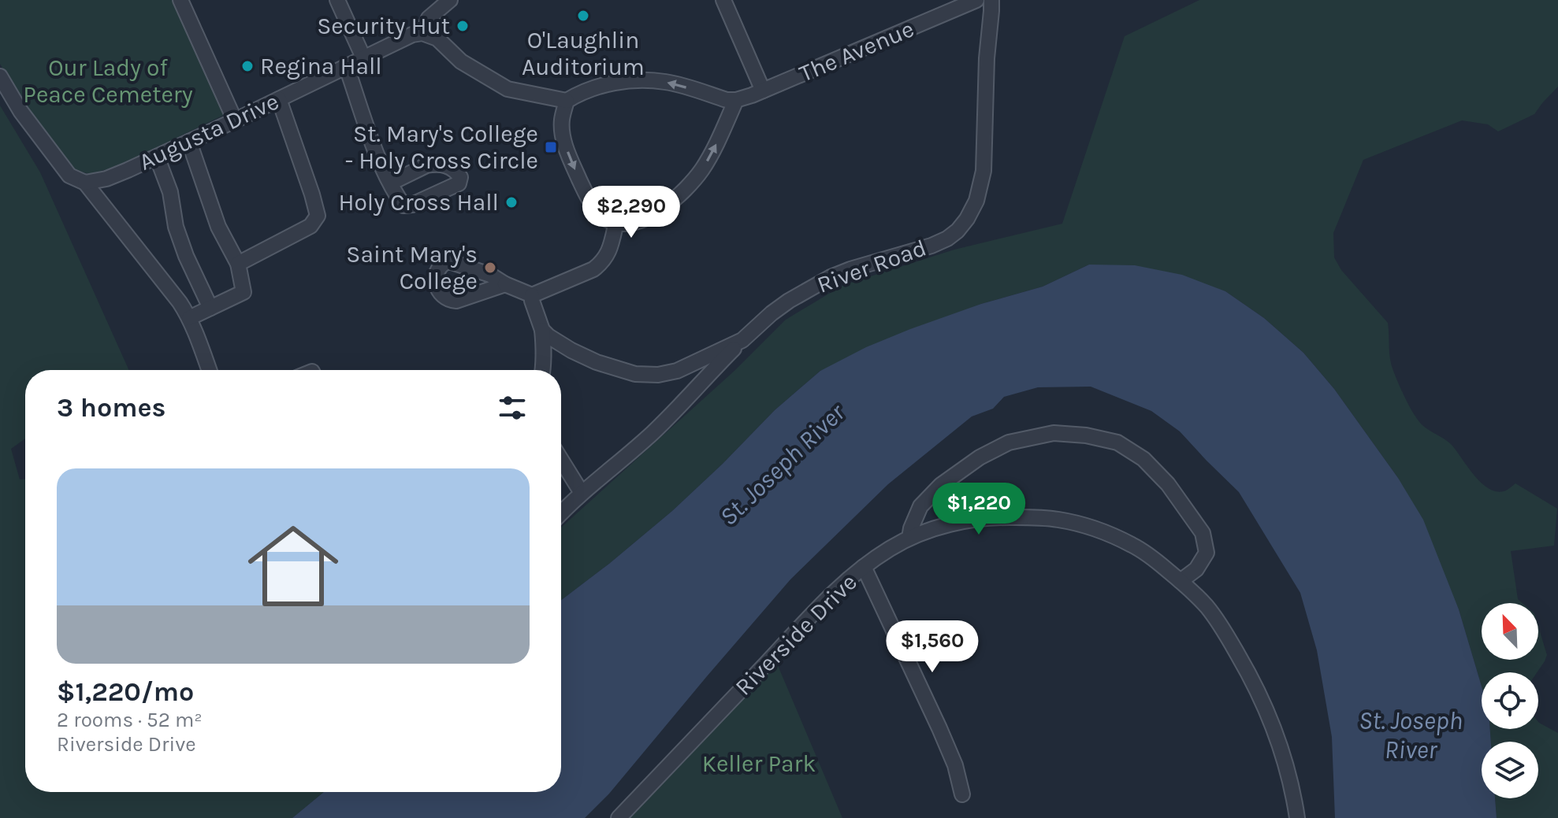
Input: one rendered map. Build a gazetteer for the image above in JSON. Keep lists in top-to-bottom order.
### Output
{
  "streets": {
    "street": [
      "The Avenue",
      "Augusta Drive",
      "River Road",
      "Riverside Drive"
    ]
  },
  "water": ["St. Joseph River"],
  "parks": ["Our Lady of Peace Cemetery", "Keller Park"],
  "places": {
    "other": [
      "O'Laughlin Auditorium",
      "Security Hut",
      "Regina Hall",
      "Holy Cross Hall",
      "Saint Mary's College"
    ],
    "transit": ["St. Mary's College - Holy Cross Circle"]
  },
  "north": "top left",
  "page": {
    "price": ["$2,290", "$1,220", "$1,560"],
    "heading": "3 homes",
    "list": [
      {
        "name": "$1,220/mo",
        "note": "2 rooms · 52 m² · Riverside Drive"
      }
    ]
  }
}
